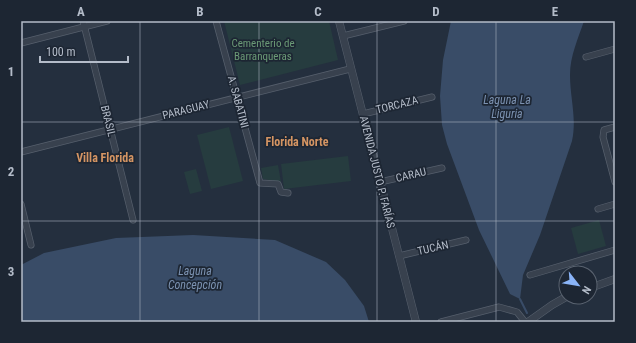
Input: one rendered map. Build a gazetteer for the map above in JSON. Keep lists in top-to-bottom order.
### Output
{
  "streets": {
    "street": [
      "A. SABATINI",
      "TORCAZA",
      "PARAGUAY",
      "BRASIL",
      "AVENIDA JUSTO P. FARÍAS",
      "CARAU",
      "TUCÁN"
    ]
  },
  "crossings": [
    ["A. SABATINI", "PARAGUAY"],
    ["TORCAZA", "AVENIDA JUSTO P. FARÍAS"],
    ["PARAGUAY", "BRASIL"],
    ["PARAGUAY", "AVENIDA JUSTO P. FARÍAS"],
    ["AVENIDA JUSTO P. FARÍAS", "CARAU"],
    ["AVENIDA JUSTO P. FARÍAS", "TUCÁN"]
  ],
  "districts": ["Florida Norte", "Villa Florida"],
  "water": ["Laguna La Liguria", "Laguna Concepción"],
  "parks": ["Cementerio de Barranqueras"],
  "scale_bar": "100 m",
  "north": "bottom right",
  "grid": {
    "columns": [
      "A",
      "B",
      "C",
      "D",
      "E"
    ],
    "rows": ["1", "2", "3"]
  }
}
